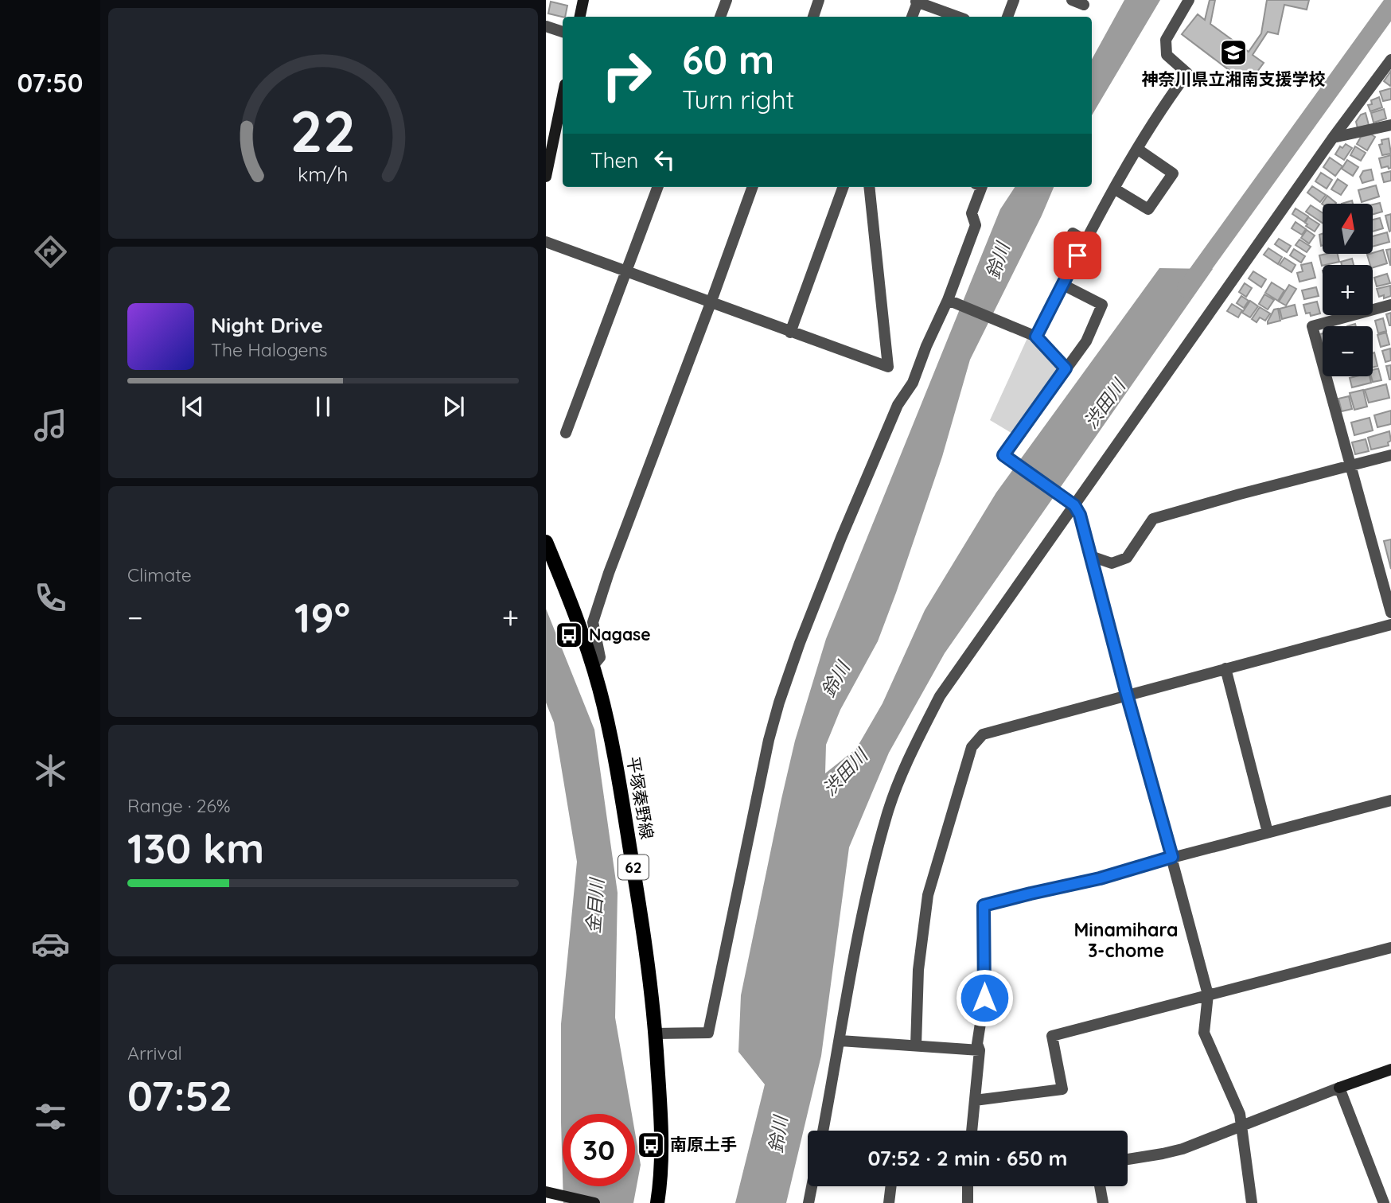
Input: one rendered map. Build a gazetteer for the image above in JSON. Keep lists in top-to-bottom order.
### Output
{
  "streets": {
    "main road": ["平塚秦野線", "62"]
  },
  "districts": ["Minamihara 3-chome"],
  "water": ["鈴川", "渋田川", "金目川"],
  "places": {
    "school or university": ["神奈川県立湘南支援学校"],
    "bus stop": ["Nagase", "南原土手"]
  },
  "north": "top",
  "page": {
    "tabs": "07:50",
    "turn": ["60 m", "Turn right"],
    "then": "Then",
    "map_buttons": ["+", "−"],
    "song": ["Night Drive", "The Halogens"],
    "tile": [
      "Climate",
      ["Range · 26%", "130 km"],
      ["Arrival", "07:52"]
    ],
    "heat": ["−", "19°", "+"],
    "limit": "30",
    "trip": "07:52 · 2 min · 650 m",
    "gauge": ["22", "km/h"]
  }
}
